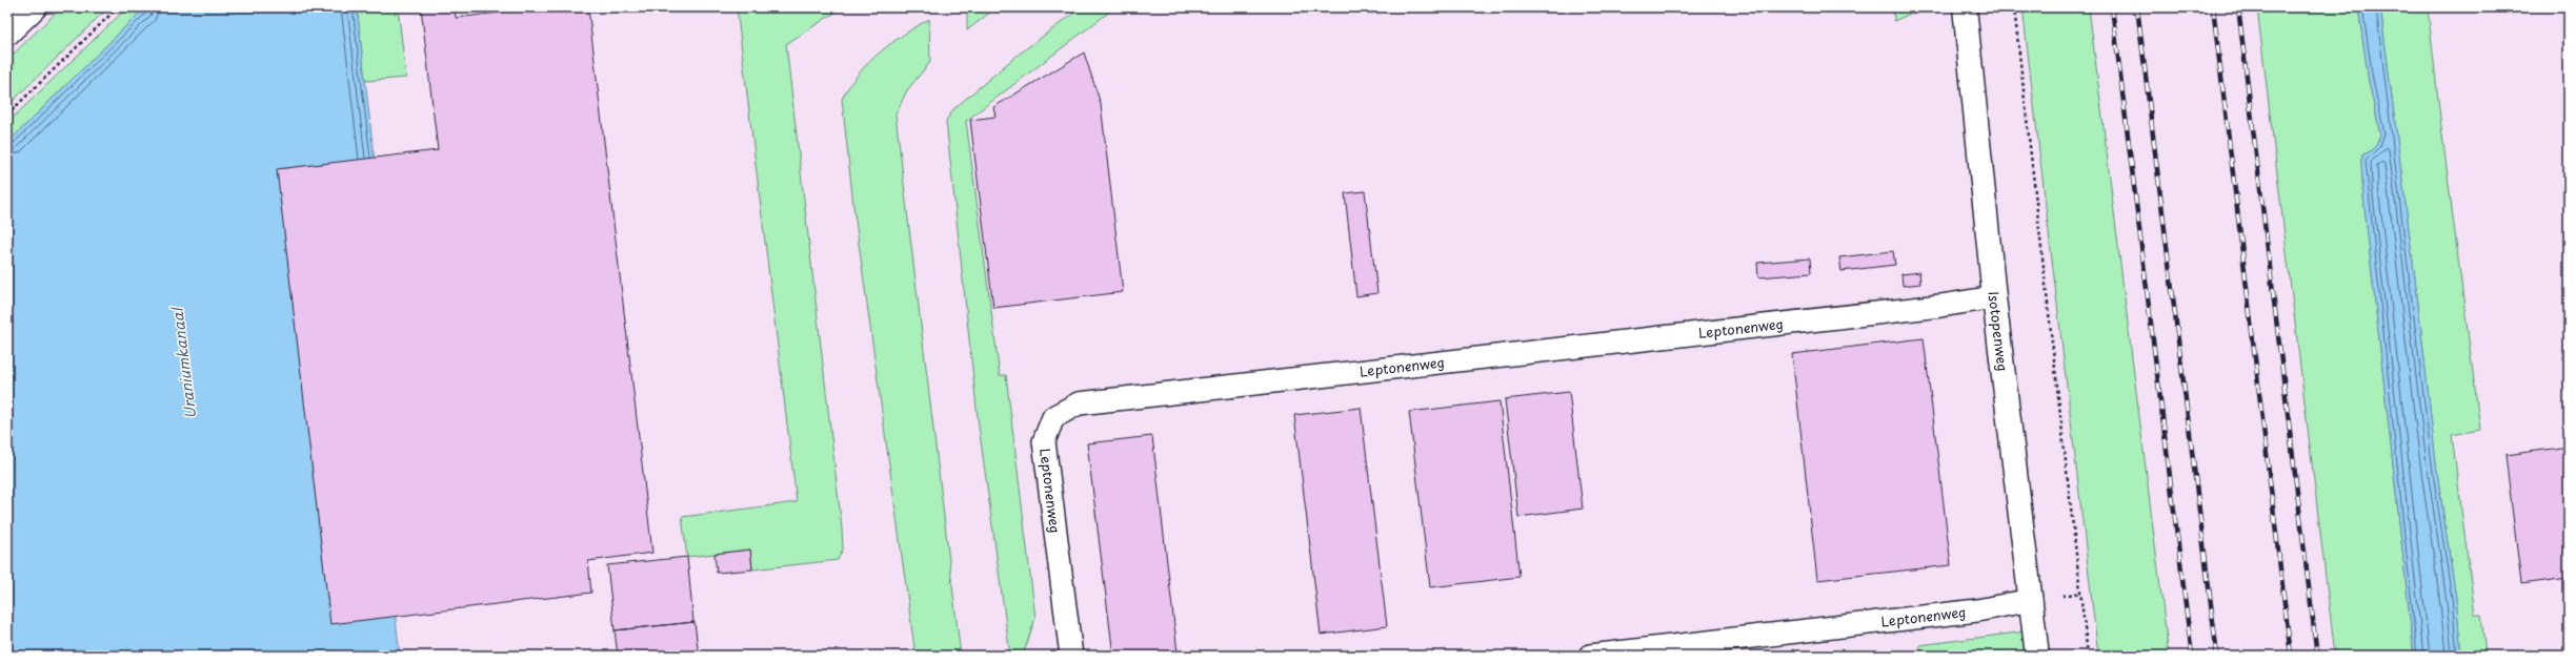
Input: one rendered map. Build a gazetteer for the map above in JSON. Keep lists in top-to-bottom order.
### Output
{
  "streets": {
    "street": ["Isotopenweg"],
    "lane": ["Leptonenweg"]
  },
  "crossings": [
    ["Leptonenweg", "Isotopenweg"]
  ],
  "water": ["Uraniumkanaal"]
}
